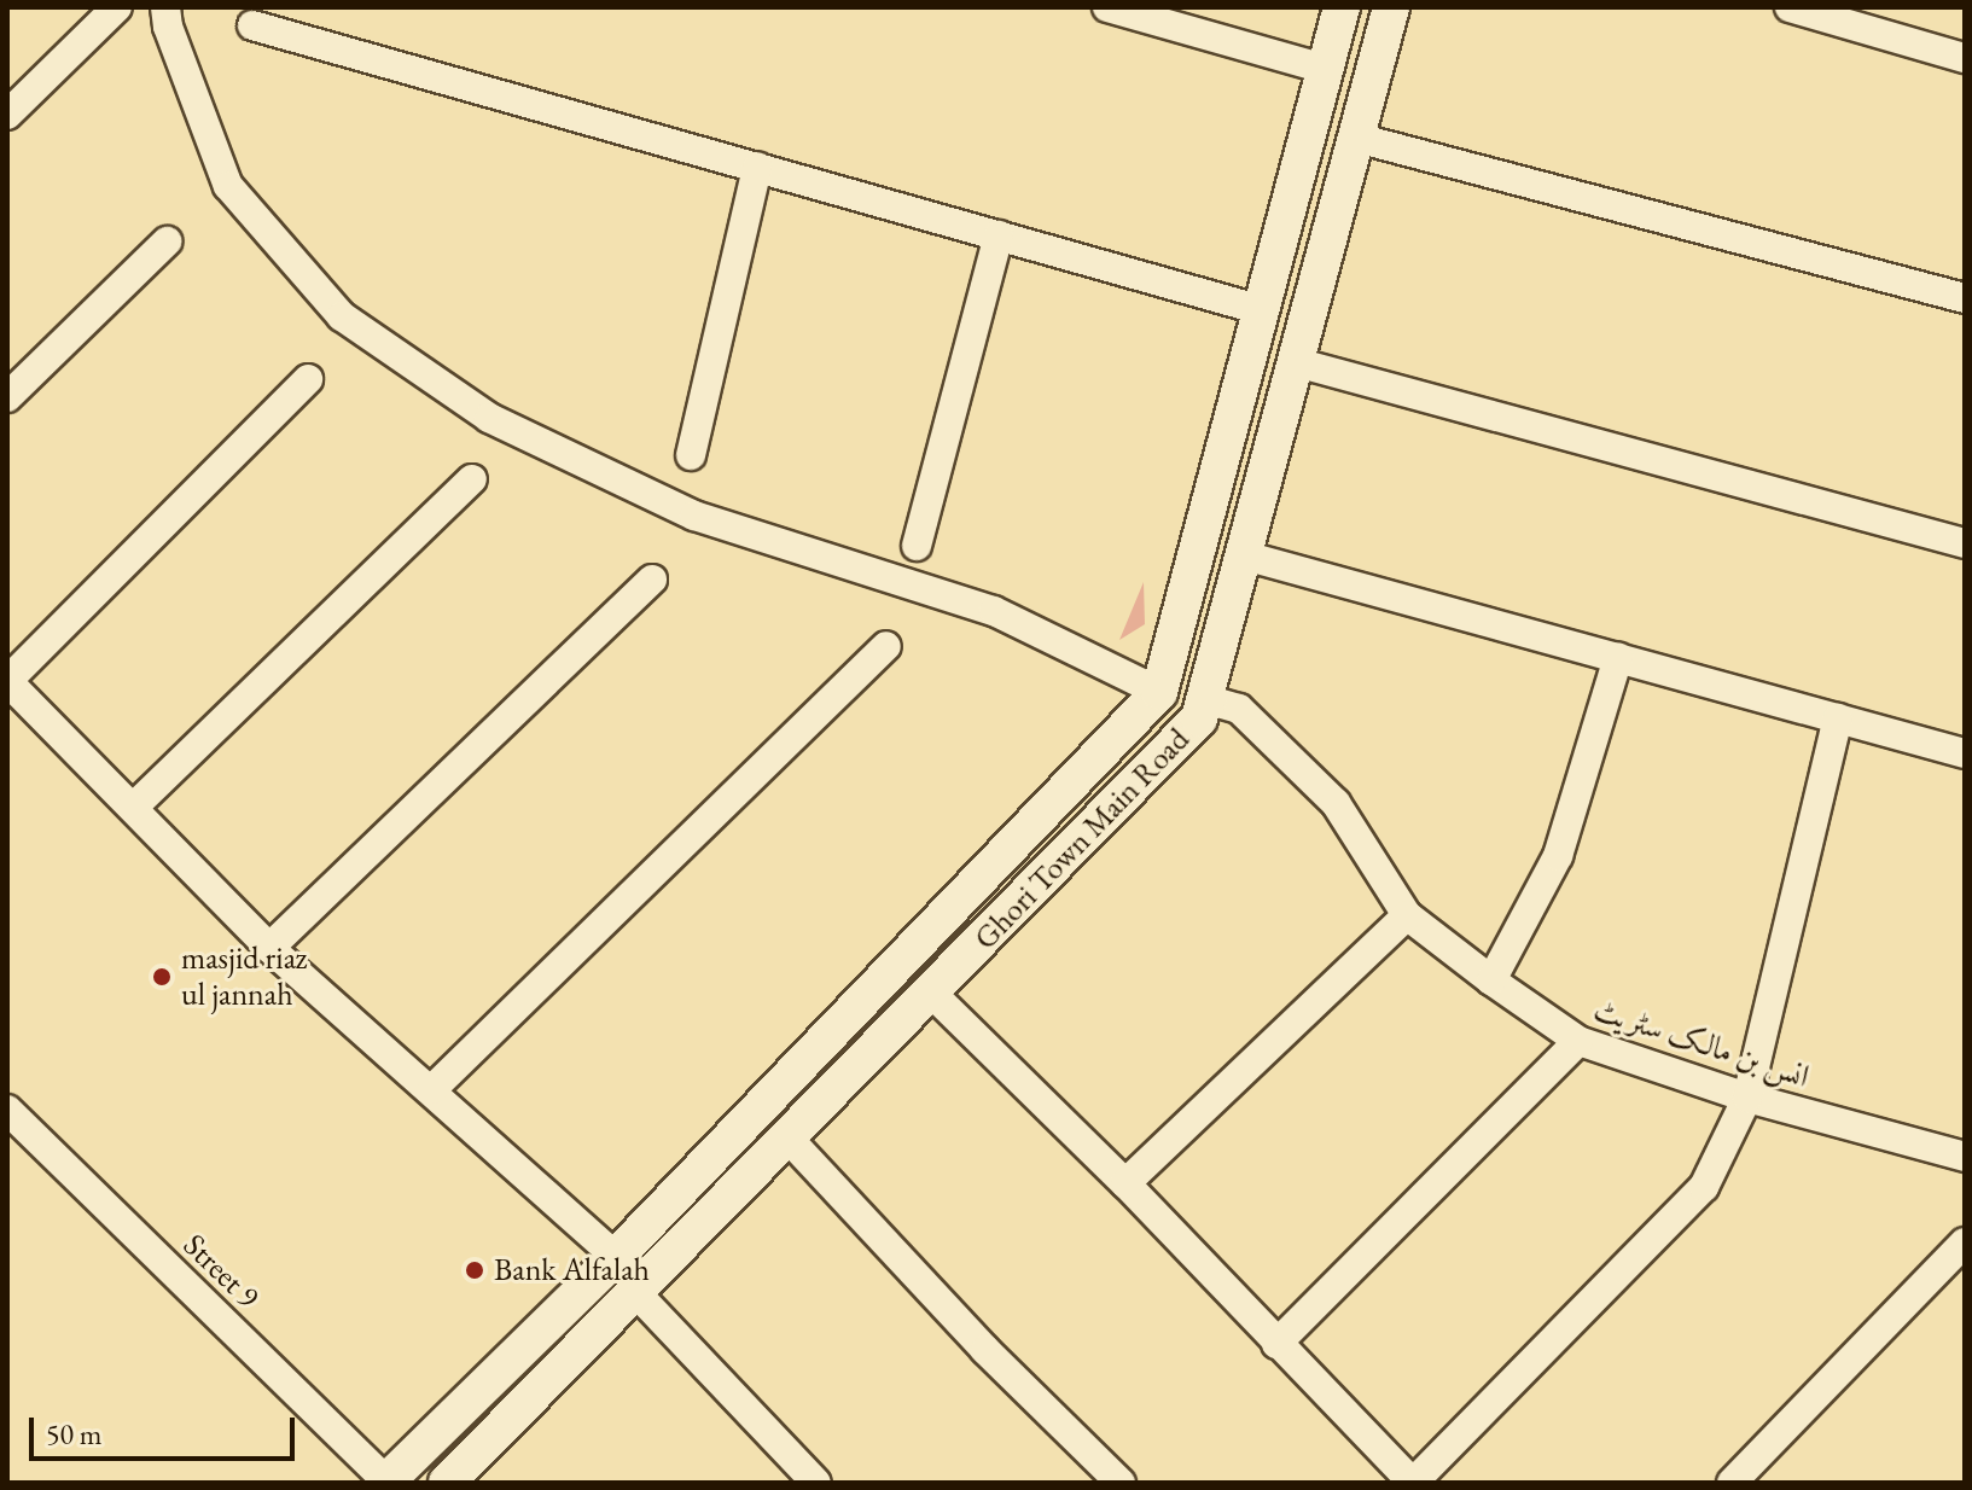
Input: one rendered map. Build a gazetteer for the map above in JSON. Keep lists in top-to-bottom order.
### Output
{
  "streets": {
    "street": ["Ghori Town Main Road", "انس بن مالک سٹریٹ", "Street 9"]
  },
  "crossings": [
    ["Ghori Town Main Road", "انس بن مالک سٹریٹ"]
  ],
  "places": ["masjid riaz ul jannah", "Bank Alfalah"],
  "scale_bar": "50 m"
}
